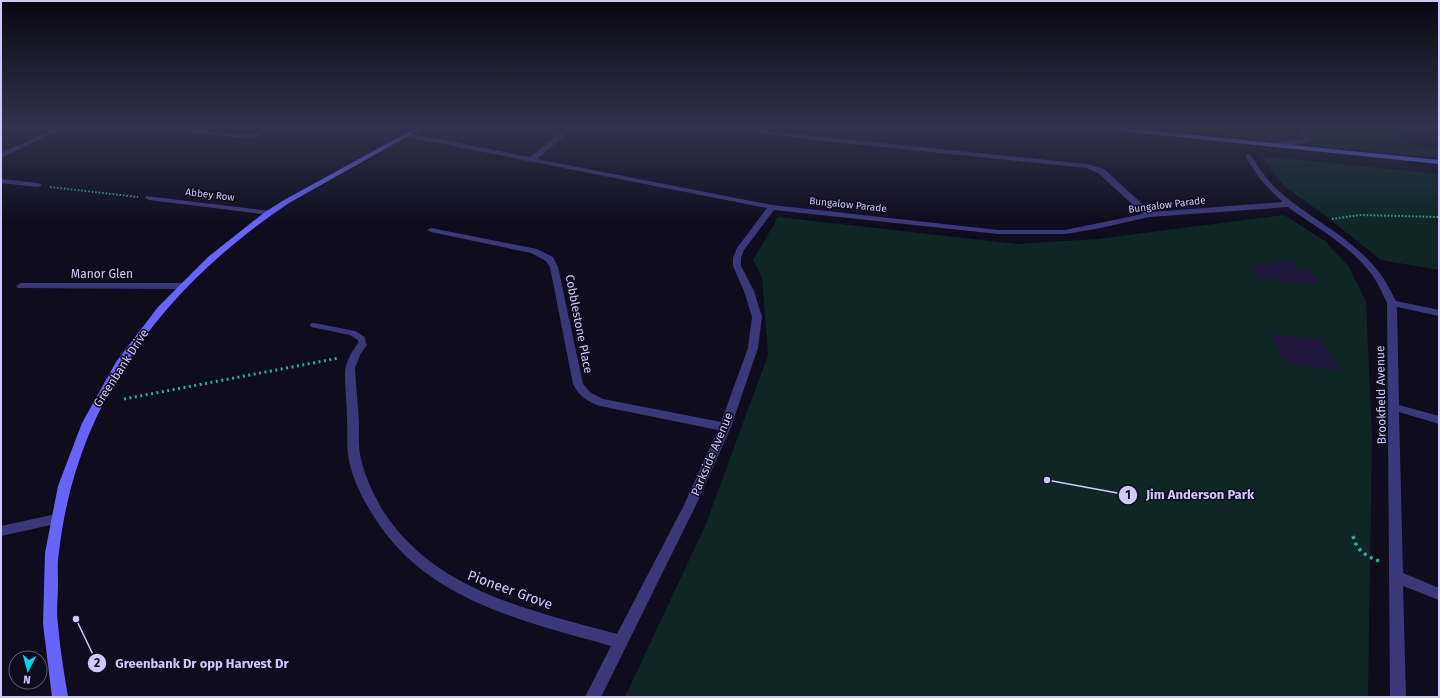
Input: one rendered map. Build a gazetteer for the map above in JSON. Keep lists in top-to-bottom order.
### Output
{
  "streets": {
    "street": [
      "Abbey Row",
      "Bungalow Parade",
      "Manor Glen",
      "Cobblestone Place",
      "Greenbank Drive",
      "Brookfield Avenue",
      "Parkside Avenue",
      "Pioneer Grove"
    ]
  },
  "crossings": [
    ["Abbey Row", "Greenbank Drive"],
    ["Bungalow Parade", "Brookfield Avenue"],
    ["Bungalow Parade", "Parkside Avenue"],
    ["Manor Glen", "Greenbank Drive"],
    ["Cobblestone Place", "Parkside Avenue"],
    ["Parkside Avenue", "Pioneer Grove"]
  ],
  "places": ["Jim Anderson Park", "Greenbank Dr opp Harvest Dr"],
  "north": "bottom"
}
